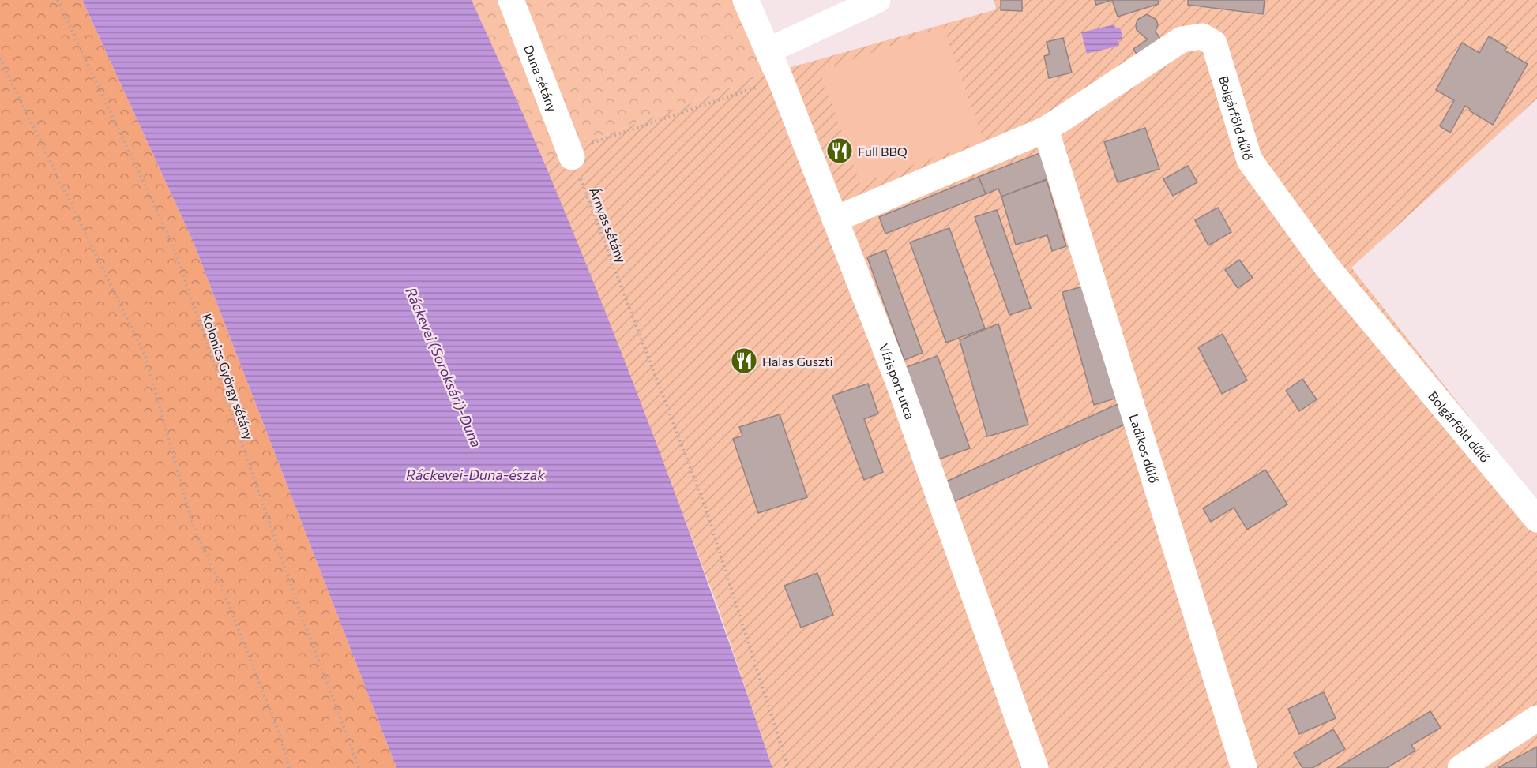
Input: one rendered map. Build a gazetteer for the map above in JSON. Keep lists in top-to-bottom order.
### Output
{
  "streets": {
    "street": [
      "Duna sétány",
      "Bolgárföld dűlő",
      "Vízisport utca",
      "Ladikos dűlő"
    ],
    "path": ["Árnyas sétány", "Kolonics György sétány"]
  },
  "crossings": [
    ["Duna sétány", "Árnyas sétány"],
    ["Bolgárföld dűlő", "Vízisport utca"],
    ["Bolgárföld dűlő", "Ladikos dűlő"]
  ],
  "water": ["Ráckevei (Soroksári)-Duna", "Ráckevei-Duna-észak"],
  "places": {
    "restaurant": ["Full BBQ", "Halas Guszti"]
  }
}
